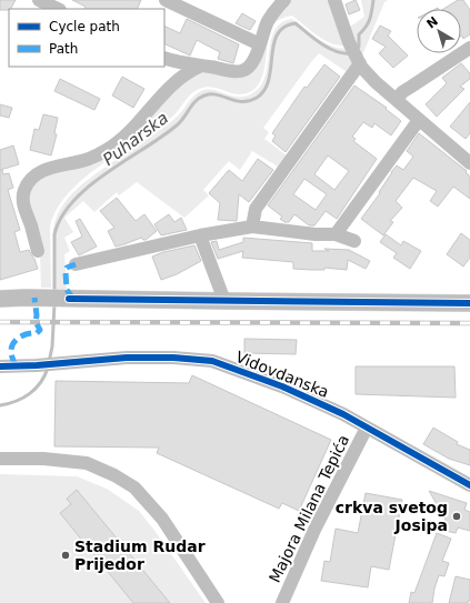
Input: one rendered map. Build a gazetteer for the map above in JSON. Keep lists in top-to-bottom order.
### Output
{
  "streets": {
    "street": ["Vidovdanska", "Majora Milana Tepića"]
  },
  "crossings": [
    ["Vidovdanska", "Majora Milana Tepića"]
  ],
  "water": ["Puharska"],
  "places": ["crkva svetog Josipa", "Stadium Rudar Prijedor"],
  "legend": ["Cycle path", "Path"],
  "north": "top left"
}
